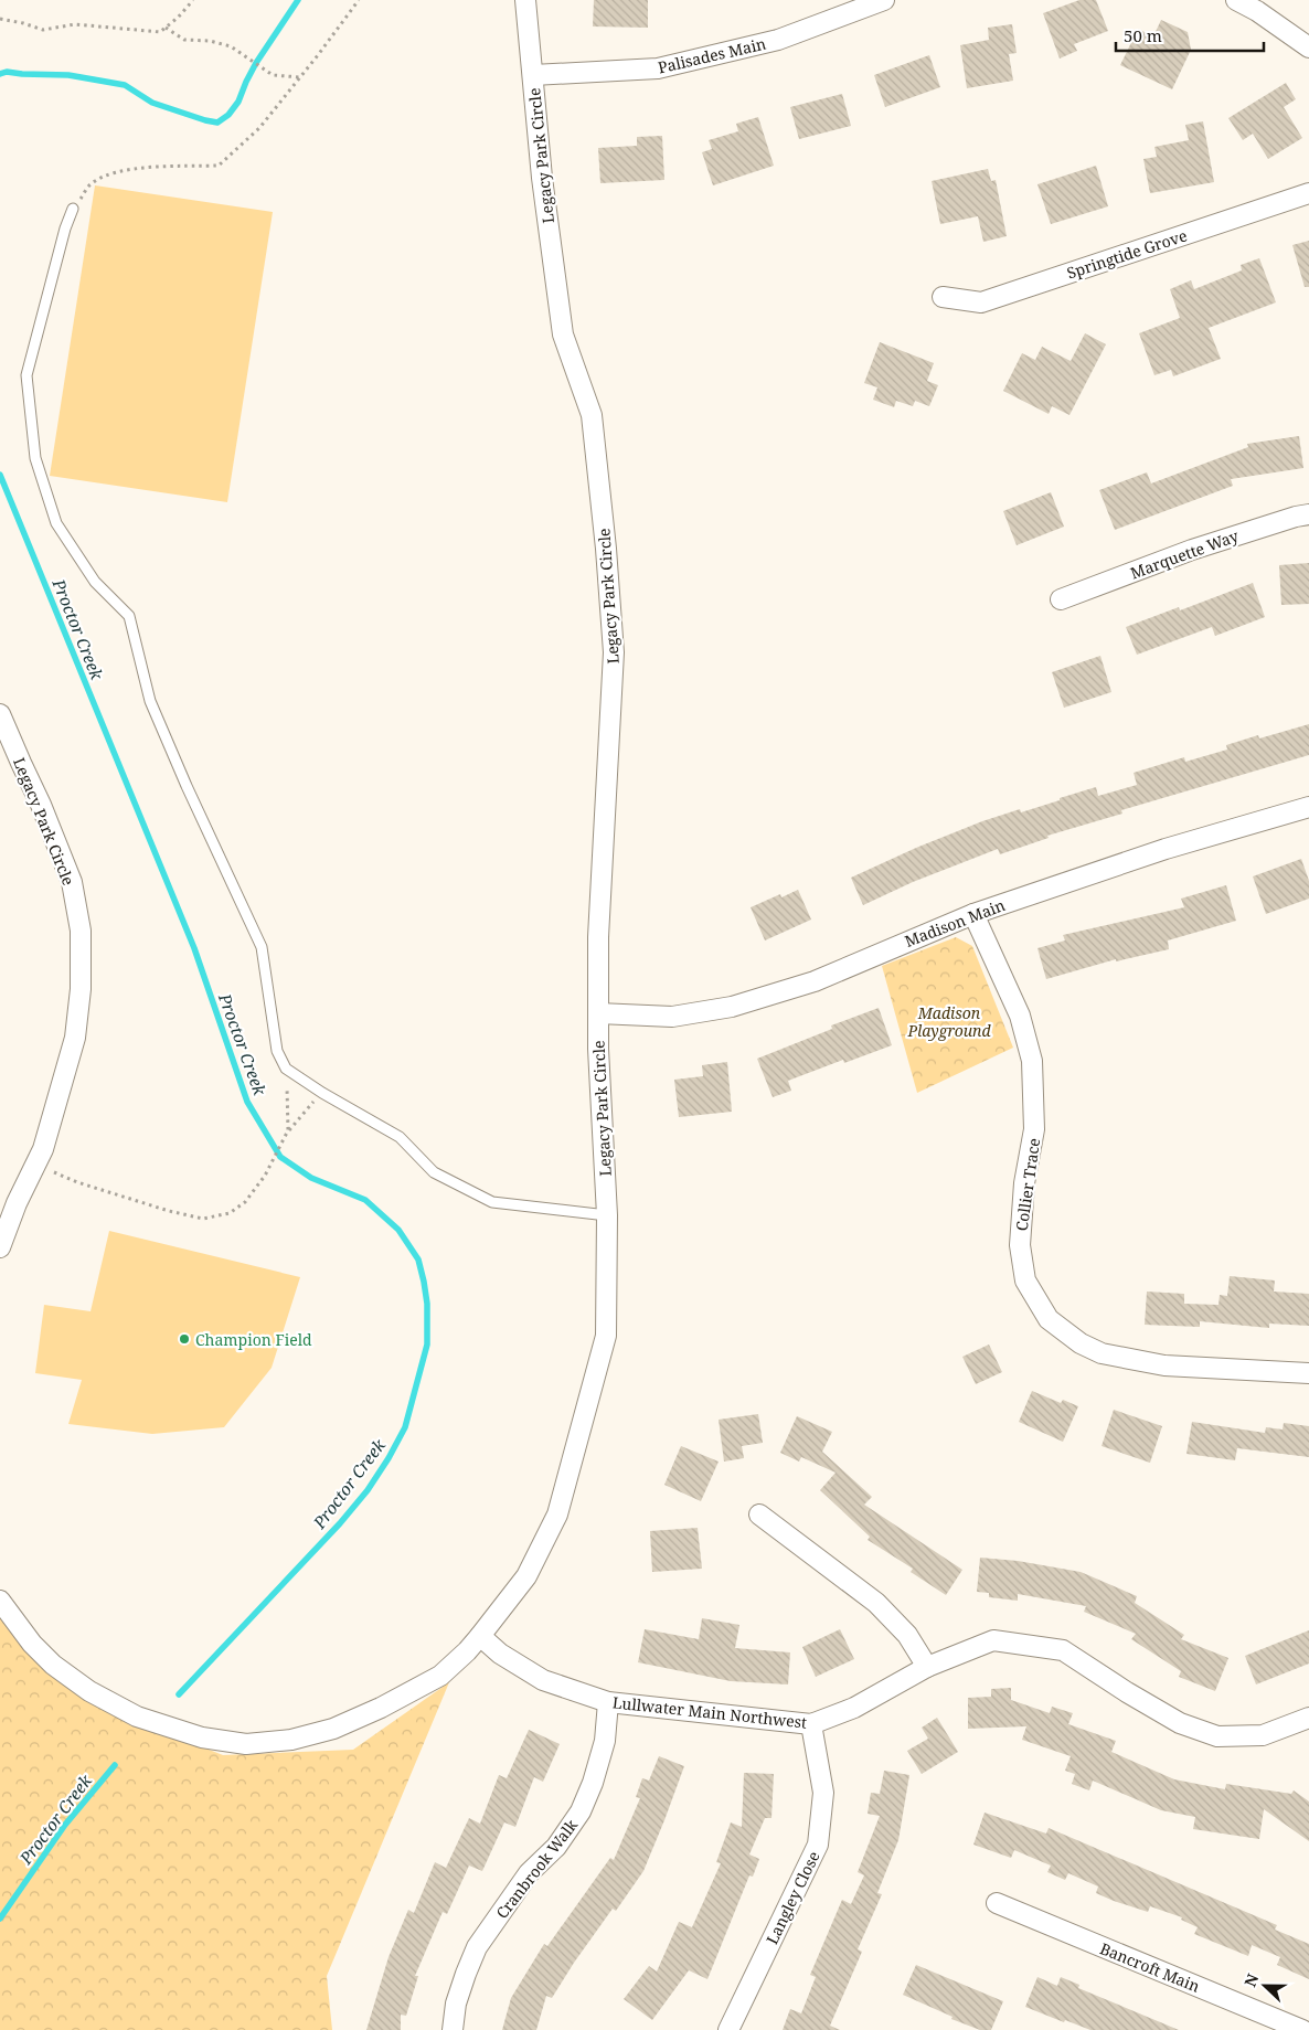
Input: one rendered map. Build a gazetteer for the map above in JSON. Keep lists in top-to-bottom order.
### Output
{
  "streets": {
    "street": [
      "Palisades Main",
      "Legacy Park Circle",
      "Springtide Grove",
      "Marquette Way",
      "Madison Main",
      "Collier Trace",
      "Lullwater Main Northwest",
      "Cranbrook Walk",
      "Langley Close",
      "Bancroft Main"
    ]
  },
  "crossings": [
    ["Palisades Main", "Legacy Park Circle"],
    ["Legacy Park Circle", "Madison Main"],
    ["Legacy Park Circle", "Lullwater Main Northwest"],
    ["Madison Main", "Collier Trace"],
    ["Lullwater Main Northwest", "Cranbrook Walk"],
    ["Lullwater Main Northwest", "Langley Close"]
  ],
  "water": ["Proctor Creek"],
  "parks": ["Madison Playground"],
  "places": ["Champion Field"],
  "scale_bar": "50 m",
  "north": "left"
}
